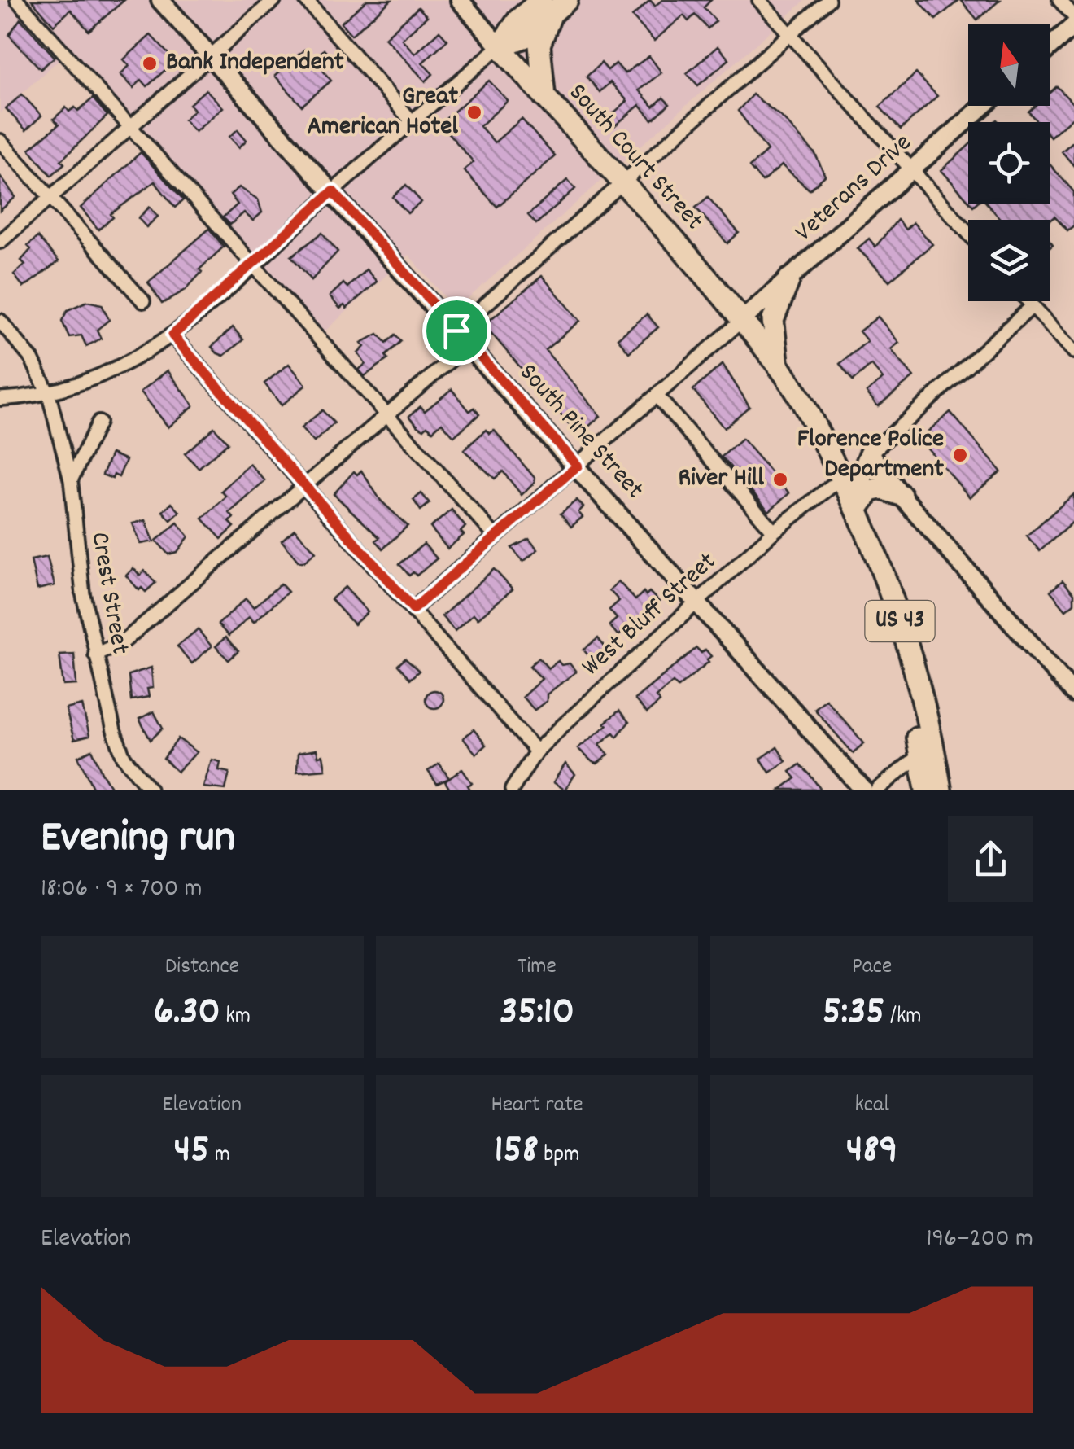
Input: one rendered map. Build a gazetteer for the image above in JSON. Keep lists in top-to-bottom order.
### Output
{
  "streets": {
    "highway": ["South Court Street", "US 43"],
    "main road": ["Veterans Drive", "South Pine Street"],
    "street": ["Crest Street", "West Bluff Street"]
  },
  "crossings": [
    ["South Court Street", "Veterans Drive"],
    ["South Court Street", "US 43"],
    ["South Pine Street", "West Bluff Street"],
    ["West Bluff Street", "US 43"]
  ],
  "places": [
    "Bank Independent",
    "Great American Hotel",
    "Florence Police Department",
    "River Hill"
  ],
  "north": "top",
  "page": {
    "heading": ["Evening run", "18:06 · 9 × 700 m"],
    "stats": [
      ["Distance", "6.30 km"],
      ["Time", "35:10"],
      ["Pace", "5:35 /km"],
      ["Elevation", "45 m"],
      ["Heart rate", "158 bpm"],
      ["kcal", "489"]
    ],
    "chart": ["Elevation", "196–200 m"]
  }
}
